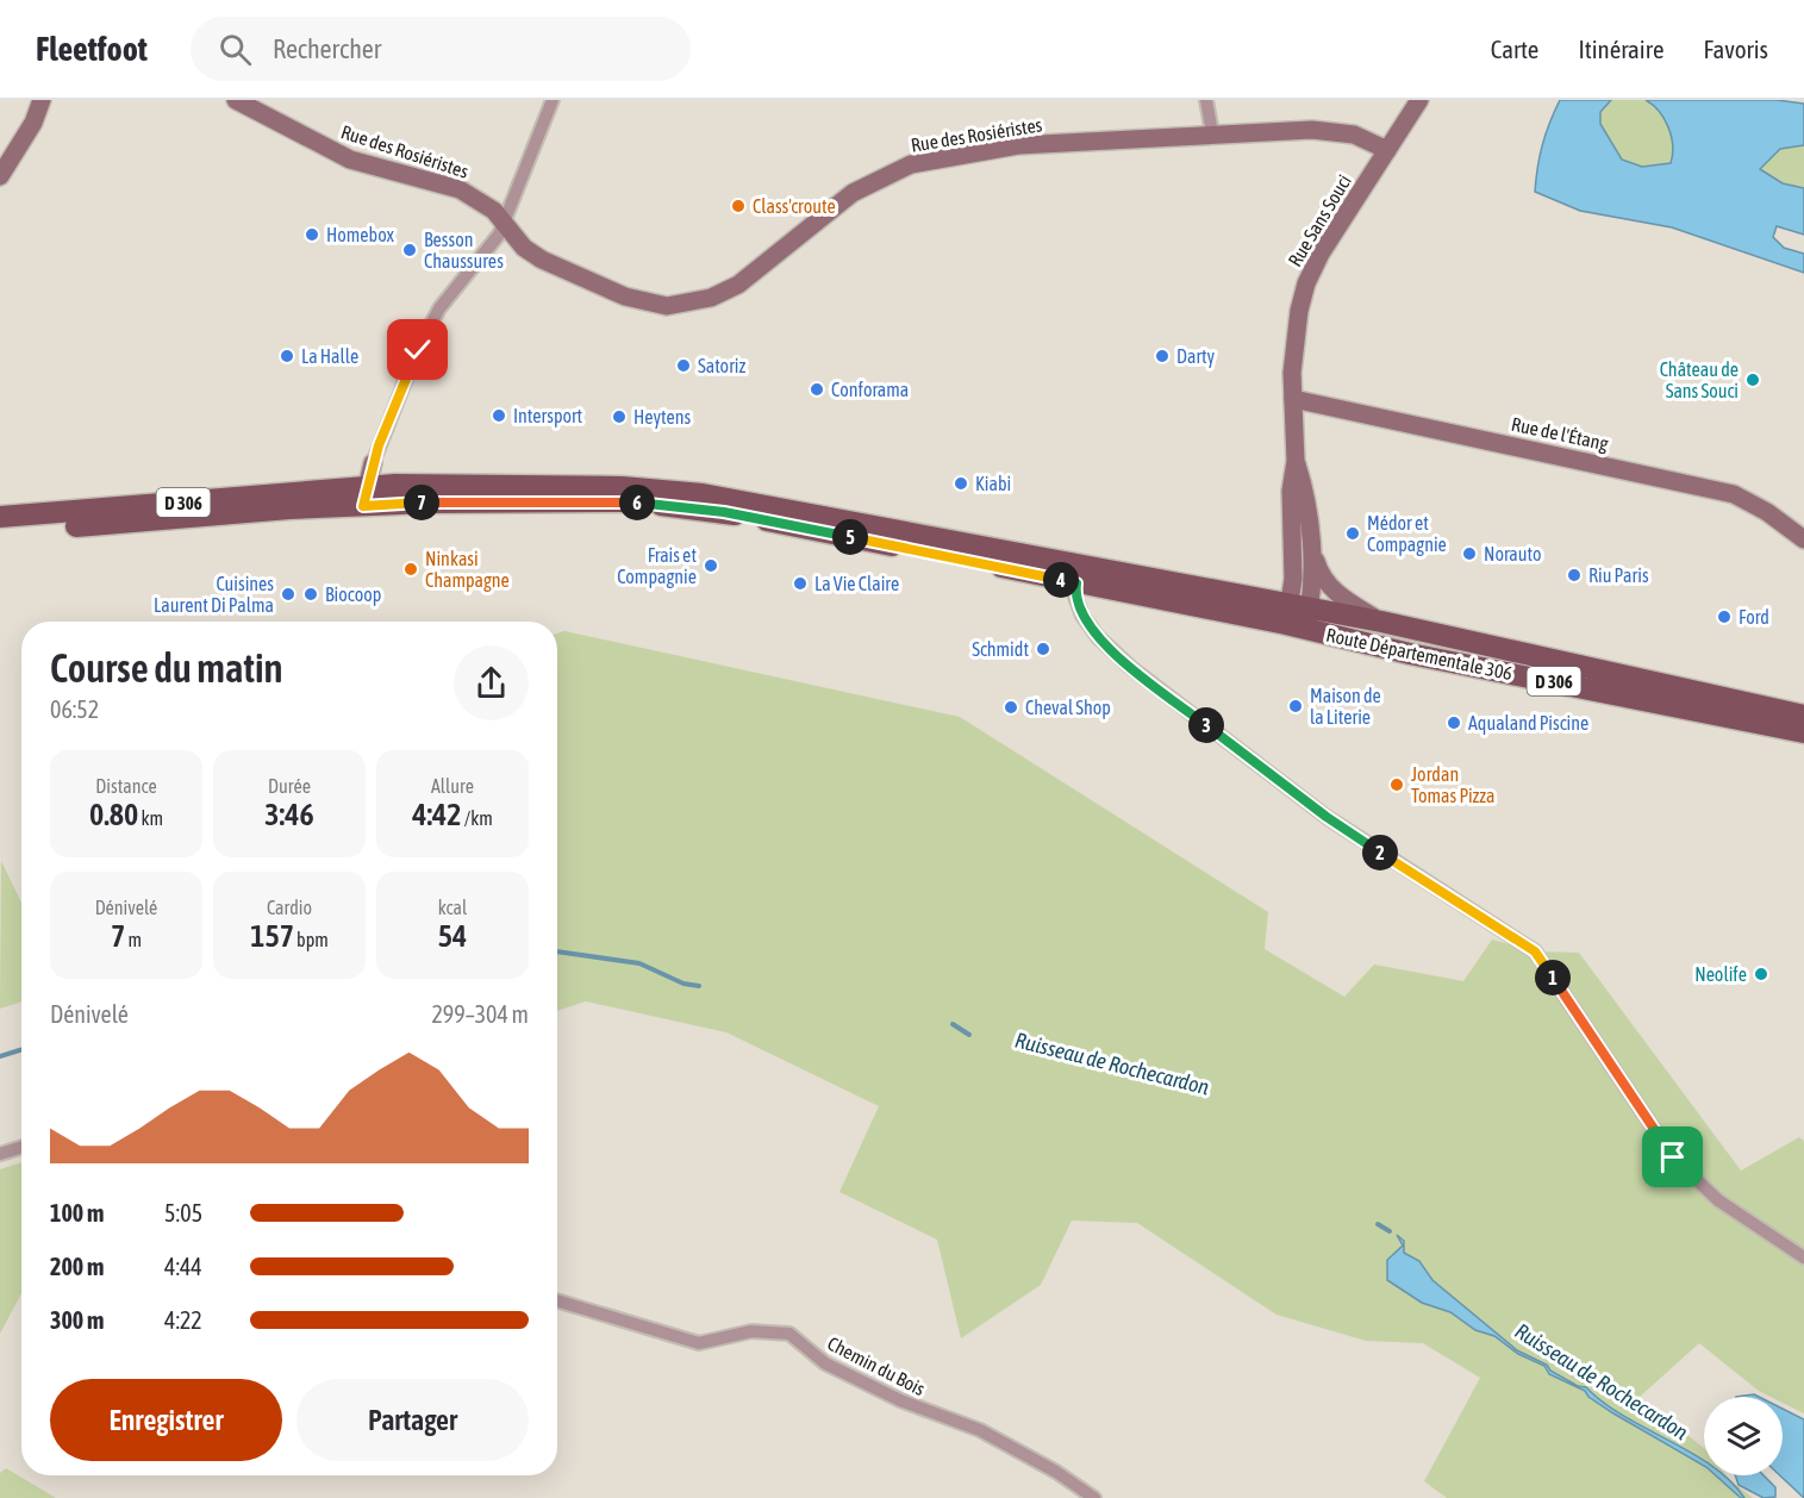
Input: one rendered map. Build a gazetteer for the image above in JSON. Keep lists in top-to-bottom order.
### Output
{
  "streets": {
    "main road": ["D 306", "Route Départementale 306"],
    "street": [
      "Rue des Rosiéristes",
      "Rue Sans Souci",
      "Rue de l'Étang",
      "Chemin du Bois"
    ]
  },
  "crossings": [
    ["Rue des Rosiéristes", "Rue Sans Souci"],
    ["Rue Sans Souci", "Rue de l'Étang"],
    ["Rue Sans Souci", "Route Départementale 306"],
    ["D 306", "Route Départementale 306"]
  ],
  "water": ["Ruisseau de Rochecardon"],
  "places": [
    "Class'croute",
    "Homebox",
    "Besson Chaussures",
    "La Halle",
    "Darty",
    "Satoriz",
    "Château de Sans Souci",
    "Conforama",
    "Intersport",
    "Heytens",
    "Kiabi",
    "Médor et Compagnie",
    "Norauto",
    "Frais et Compagnie",
    "Ninkasi Champagne",
    "Riu Paris",
    "La Vie Claire",
    "Cuisines Laurent Di Palma",
    "Biocoop",
    "Ford",
    "Schmidt",
    "Maison de la Literie",
    "Cheval Shop",
    "Aqualand Piscine",
    "Jordan Tomas Pizza",
    "Neolife"
  ],
  "page": {
    "header": "Fleetfoot",
    "search": "Rechercher",
    "nav": ["Carte", "Itinéraire", "Favoris"],
    "pins": [
      "6",
      "7",
      "5",
      "4",
      "3",
      "2",
      "1"
    ],
    "heading": ["Course du matin", "06:52"],
    "stats": [
      ["Distance", "0.80 km"],
      ["Durée", "3:46"],
      ["Allure", "4:42 /km"],
      ["Dénivelé", "7 m"],
      ["Cardio", "157 bpm"],
      ["kcal", "54"]
    ],
    "chart": ["Dénivelé", "299–304 m"],
    "list": [
      {
        "name": "100 m",
        "note": "5:05"
      },
      {
        "name": "200 m",
        "note": "4:44"
      },
      {
        "name": "300 m",
        "note": "4:22"
      }
    ],
    "buttons": ["Enregistrer", "Partager"]
  }
}
